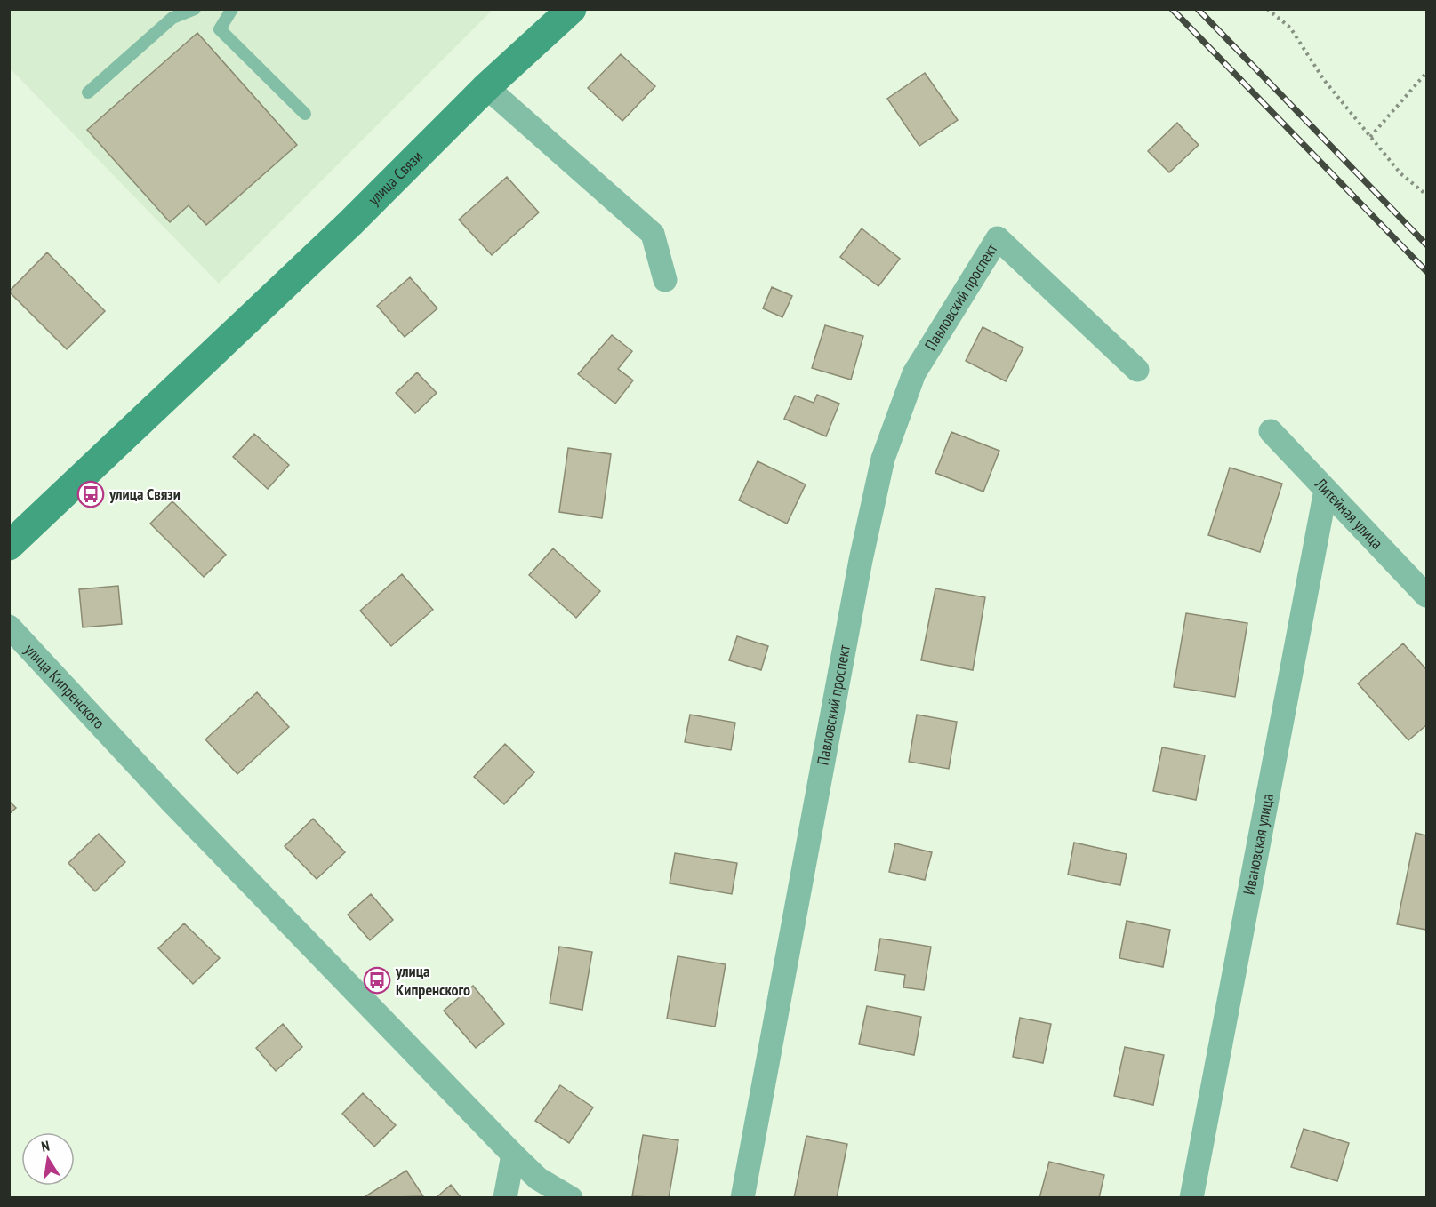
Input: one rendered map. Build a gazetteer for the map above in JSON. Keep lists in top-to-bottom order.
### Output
{
  "streets": {
    "main road": ["улица Связи"],
    "street": [
      "Павловский проспект",
      "Литейная улица",
      "улица Кипренского",
      "Ивановская улица"
    ]
  },
  "crossings": [
    ["Литейная улица", "Ивановская улица"]
  ],
  "places": {
    "bus stop": ["улица Связи", "улица Кипренского"]
  },
  "north": "top"
}
